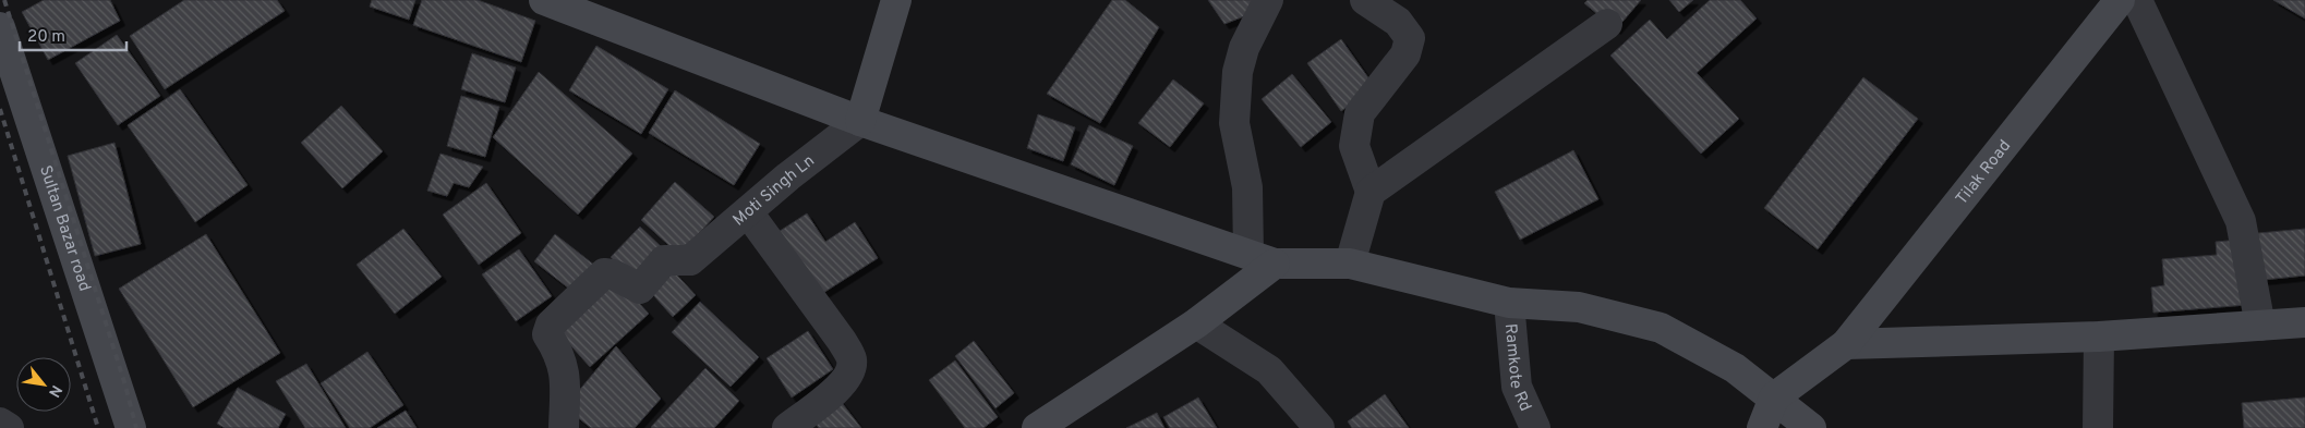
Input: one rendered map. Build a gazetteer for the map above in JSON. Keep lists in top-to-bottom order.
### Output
{
  "streets": {
    "main road": ["Tilak Road", "Sultan Bazar road"],
    "street": ["Moti Singh Ln", "Ramkote Rd"]
  },
  "scale_bar": "20 m",
  "north": "bottom right"
}
